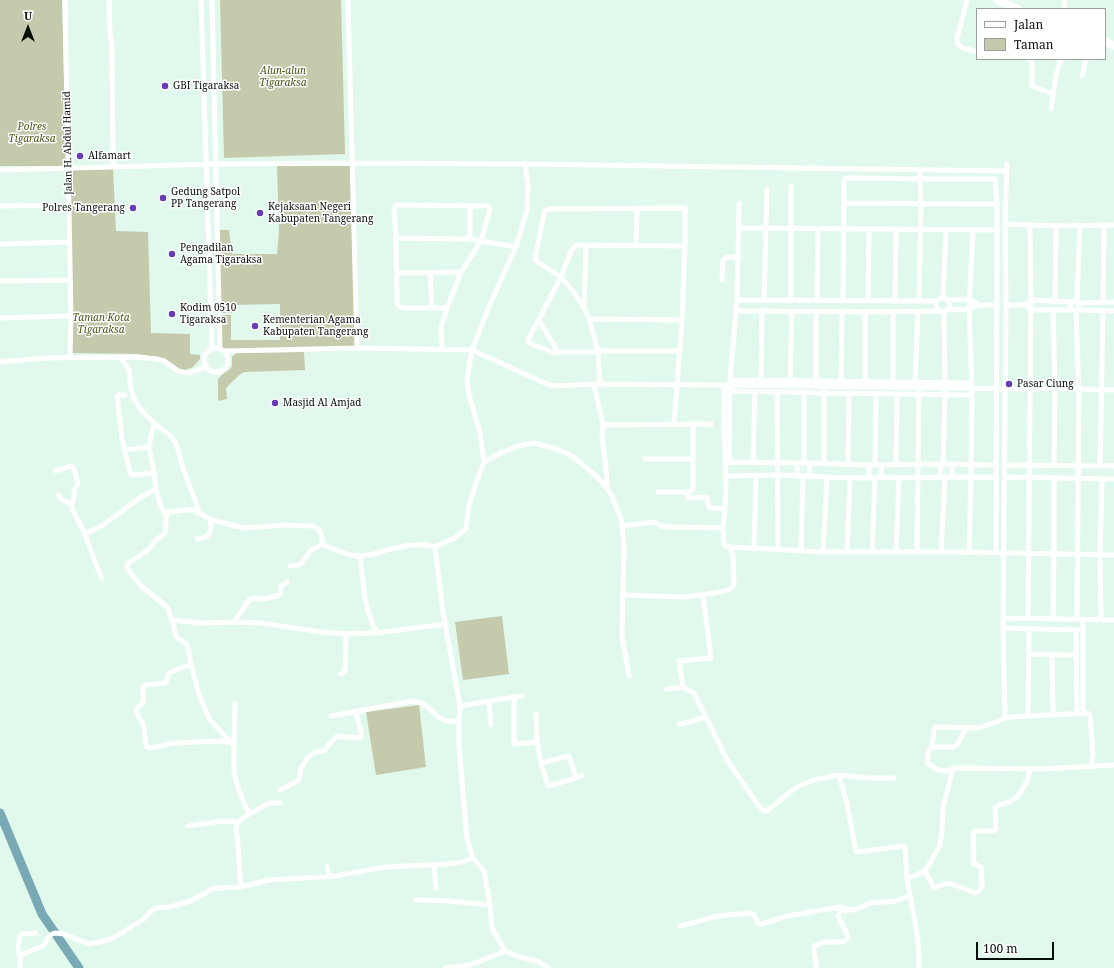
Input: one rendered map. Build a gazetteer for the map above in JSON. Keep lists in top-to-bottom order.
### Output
{
  "streets": {
    "street": ["Jalan H. Abdul Hamid"]
  },
  "parks": ["Alun-alun Tigaraksa", "Polres Tigaraksa", "Taman Kota Tigaraksa"],
  "places": [
    "GBI Tigaraksa",
    "Alfamart",
    "Gedung Satpol PP Tangerang",
    "Polres Tangerang",
    "Kejaksaan Negeri Kabupaten Tangerang",
    "Pengadilan Agama Tigaraksa",
    "Kodim 0510 Tigaraksa",
    "Kementerian Agama Kabupaten Tangerang",
    "Pasar Ciung",
    "Masjid Al Amjad"
  ],
  "legend": ["Jalan", "Taman"],
  "scale_bar": "100 m",
  "north": "top"
}
